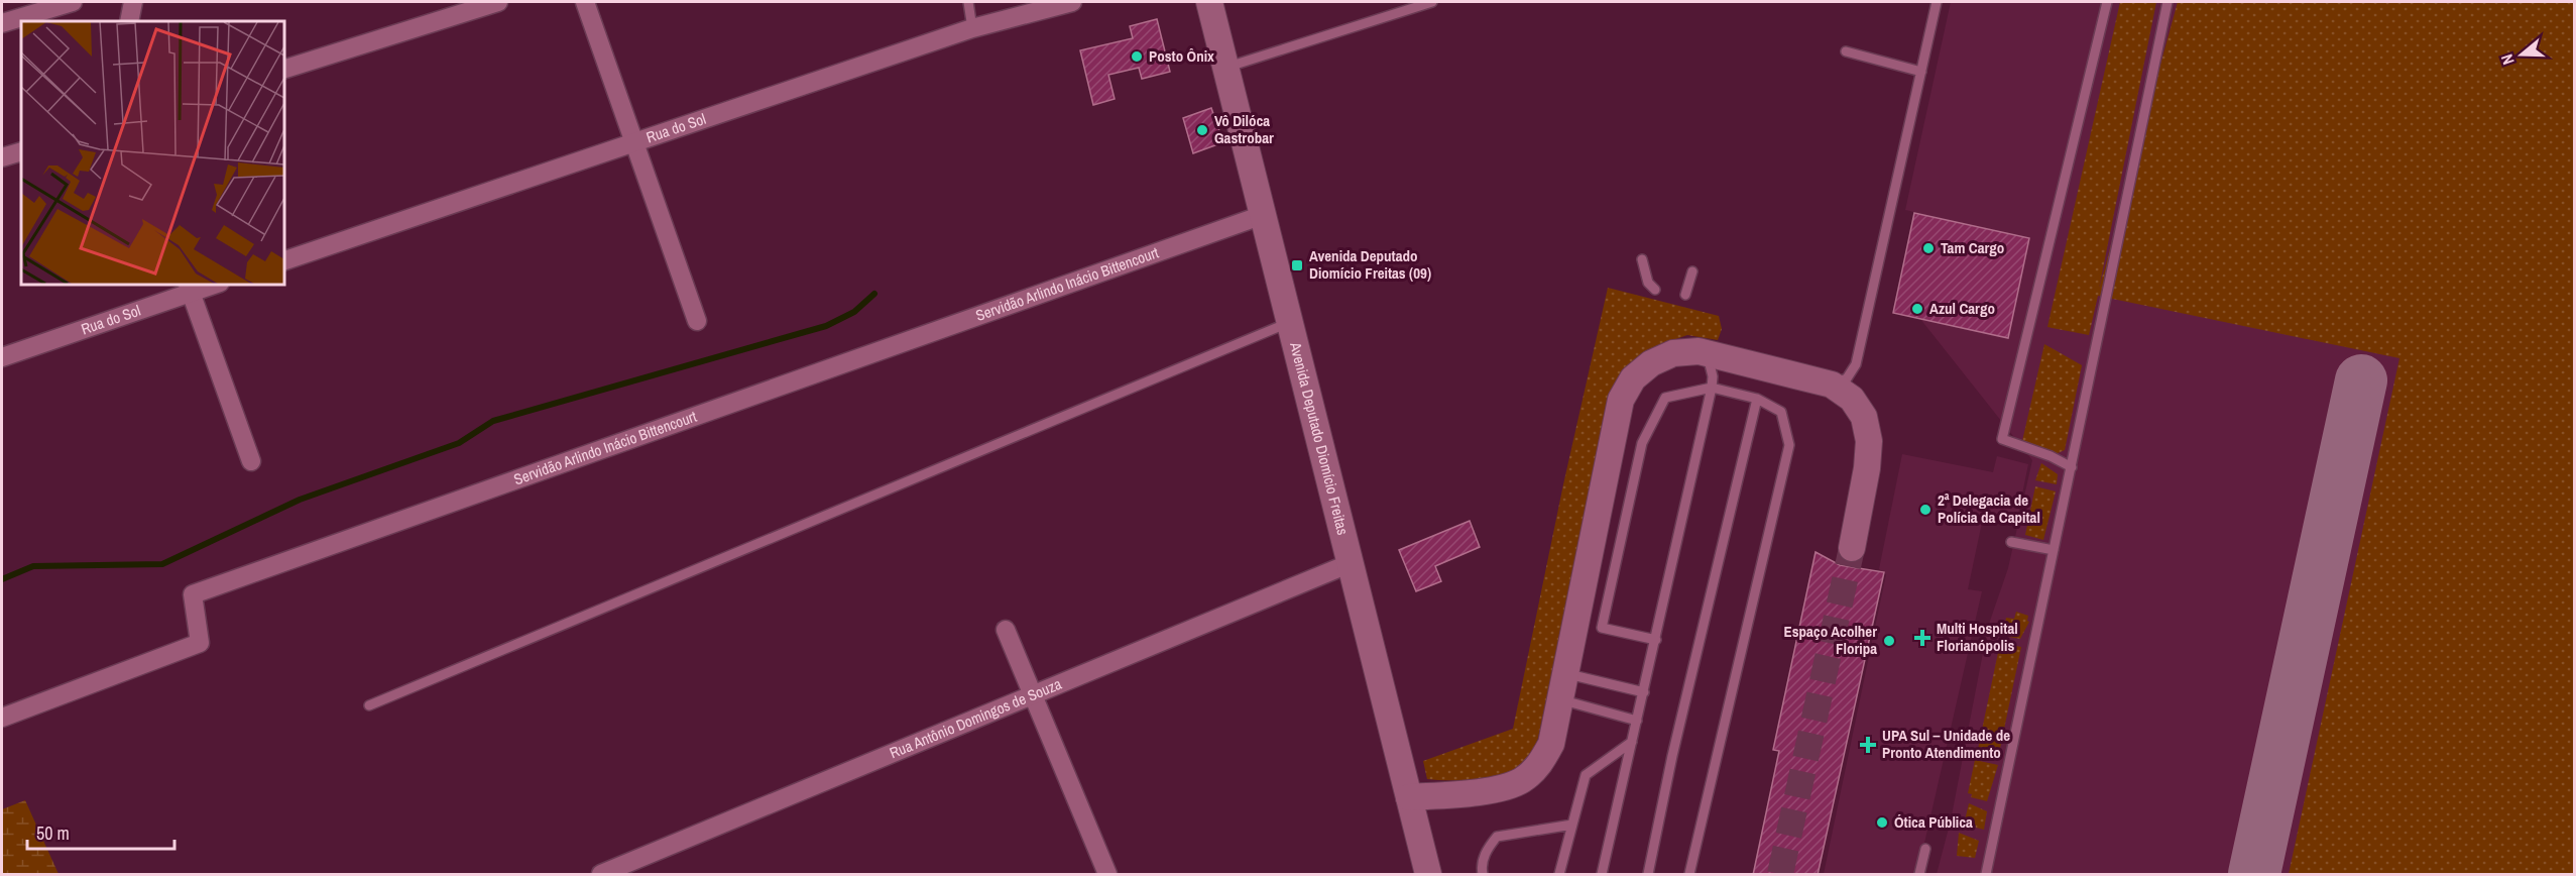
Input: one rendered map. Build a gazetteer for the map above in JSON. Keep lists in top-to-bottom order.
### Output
{
  "streets": {
    "street": [
      "Rua do Sol",
      "Servidão Arlindo Inácio Bittencourt",
      "Avenida Deputado Diomício Freitas",
      "Rua Antônio Domingos de Souza"
    ]
  },
  "crossings": [
    ["Servidão Arlindo Inácio Bittencourt", "Avenida Deputado Diomício Freitas"],
    ["Avenida Deputado Diomício Freitas", "Rua Antônio Domingos de Souza"]
  ],
  "places": {
    "other": [
      "Posto Ônix",
      "Vô Dilóca Gastrobar",
      "Tam Cargo",
      "Azul Cargo",
      "2ª Delegacia de Polícia da Capital",
      "Espaço Acolher Floripa",
      "Ótica Pública"
    ],
    "transit": ["Avenida Deputado Diomício Freitas (09)"],
    "health": ["Multi Hospital Florianópolis", "UPA Sul – Unidade de Pronto Atendimento"]
  },
  "scale_bar": "50 m",
  "north": "left"
}
